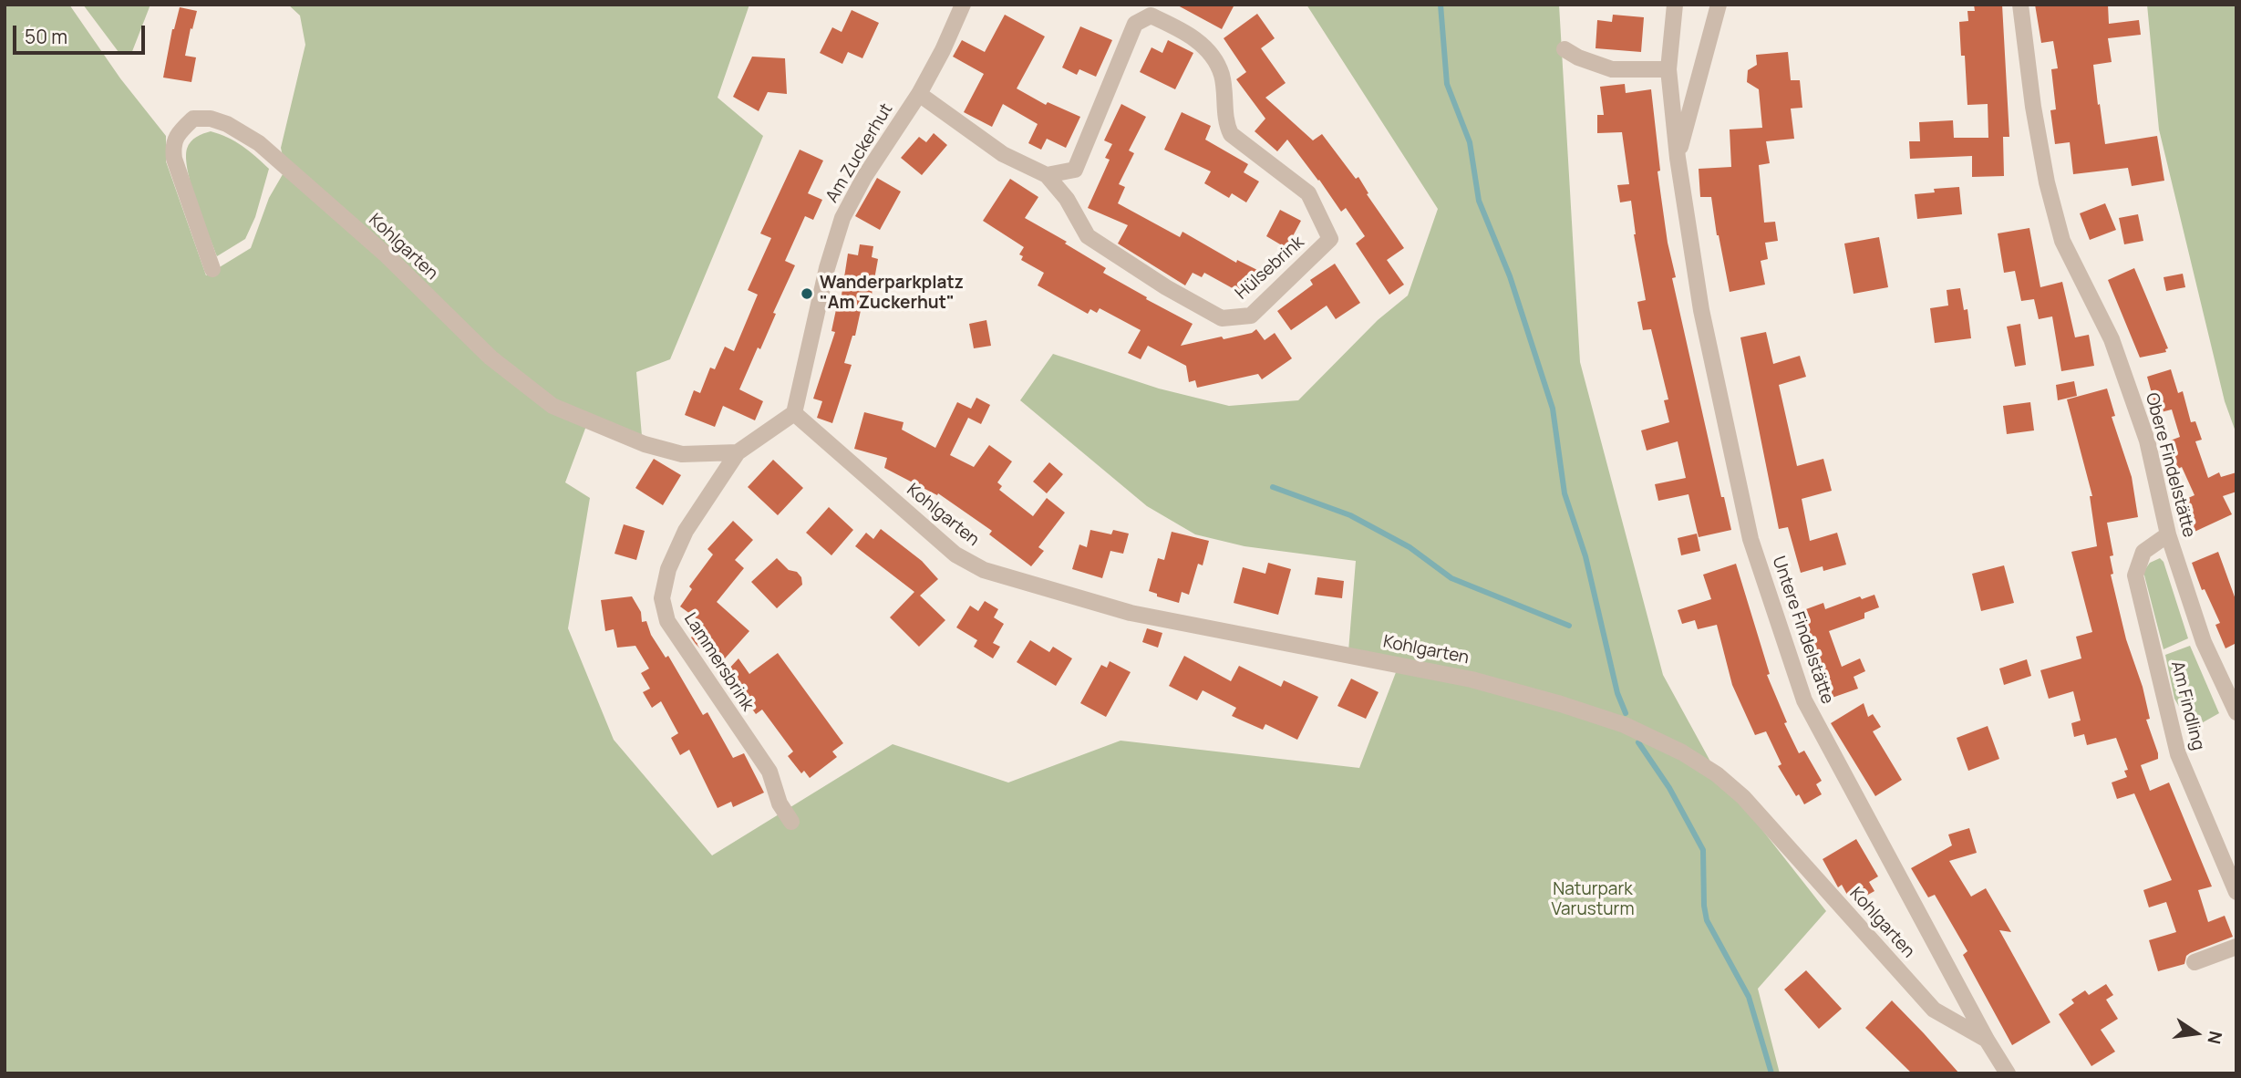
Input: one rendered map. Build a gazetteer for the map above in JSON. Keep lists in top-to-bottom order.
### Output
{
  "streets": {
    "street": [
      "Am Zuckerhut",
      "Kohlgarten",
      "Hülsebrink",
      "Obere Findelstätte",
      "Untere Findelstätte",
      "Lammersbrink",
      "Am Findling"
    ]
  },
  "crossings": [
    ["Am Zuckerhut", "Kohlgarten"],
    ["Am Zuckerhut", "Hülsebrink"],
    ["Kohlgarten", "Untere Findelstätte"],
    ["Kohlgarten", "Lammersbrink"],
    ["Obere Findelstätte", "Am Findling"]
  ],
  "parks": ["Naturpark Varusturm"],
  "places": ["Wanderparkplatz \"Am Zuckerhut\""],
  "scale_bar": "50 m",
  "north": "right"
}
